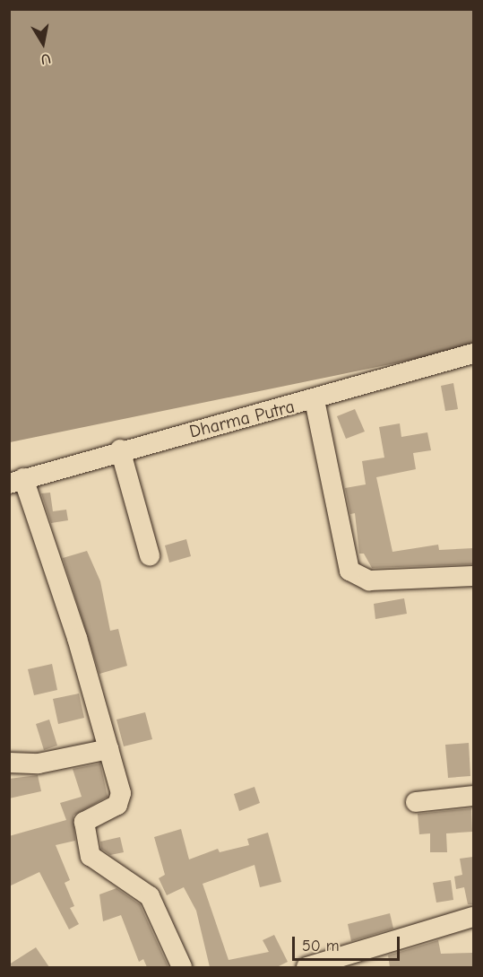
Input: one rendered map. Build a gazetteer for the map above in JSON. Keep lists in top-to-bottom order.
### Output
{
  "streets": {
    "street": ["Dharma Putra"]
  },
  "scale_bar": "50 m",
  "north": "bottom"
}
